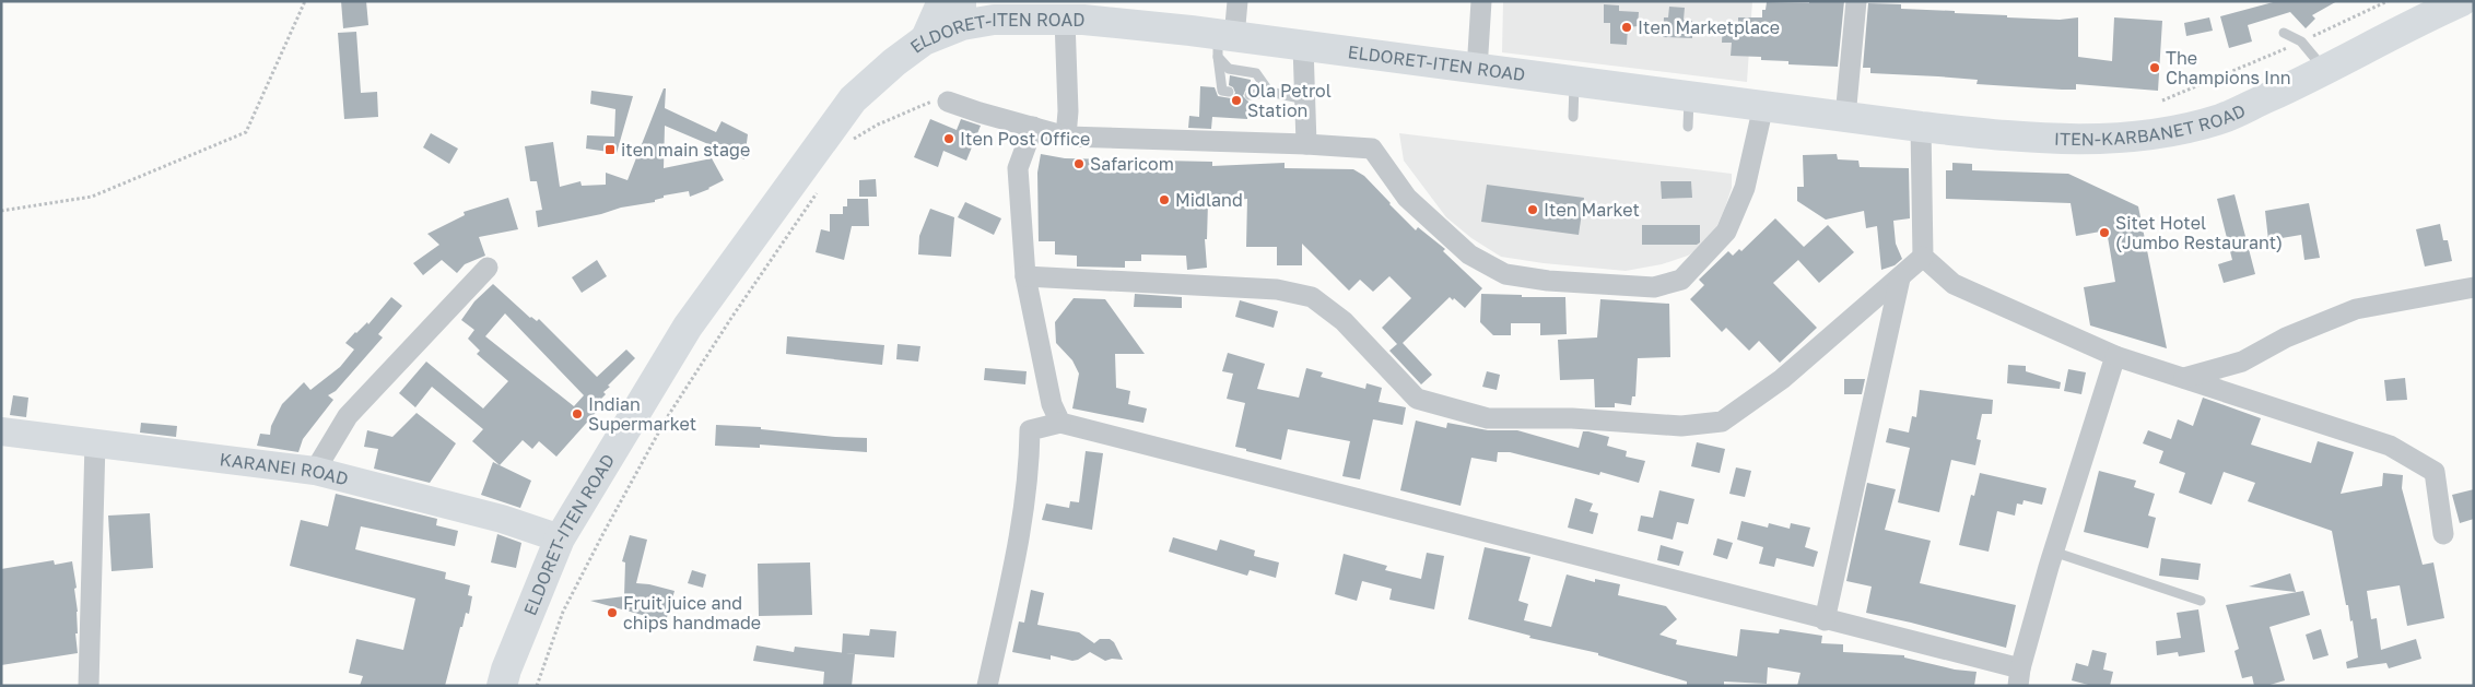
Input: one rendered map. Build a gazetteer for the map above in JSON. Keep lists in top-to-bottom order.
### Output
{
  "streets": {
    "main road": ["ELDORET-ITEN ROAD", "ITEN-KARBANET ROAD"],
    "street": ["KARANEI ROAD"]
  },
  "crossings": [
    ["ELDORET-ITEN ROAD", "ITEN-KARBANET ROAD"],
    ["ELDORET-ITEN ROAD", "KARANEI ROAD"]
  ],
  "places": {
    "other": [
      "Iten Marketplace",
      "The Champions Inn",
      "Ola Petrol Station",
      "Iten Post Office",
      "Safaricom",
      "Midland",
      "Iten Market",
      "Sitet Hotel (Jumbo Restaurant)",
      "Indian Supermarket",
      "Fruit juice and chips handmade"
    ],
    "transit": ["iten main stage"]
  }
}
